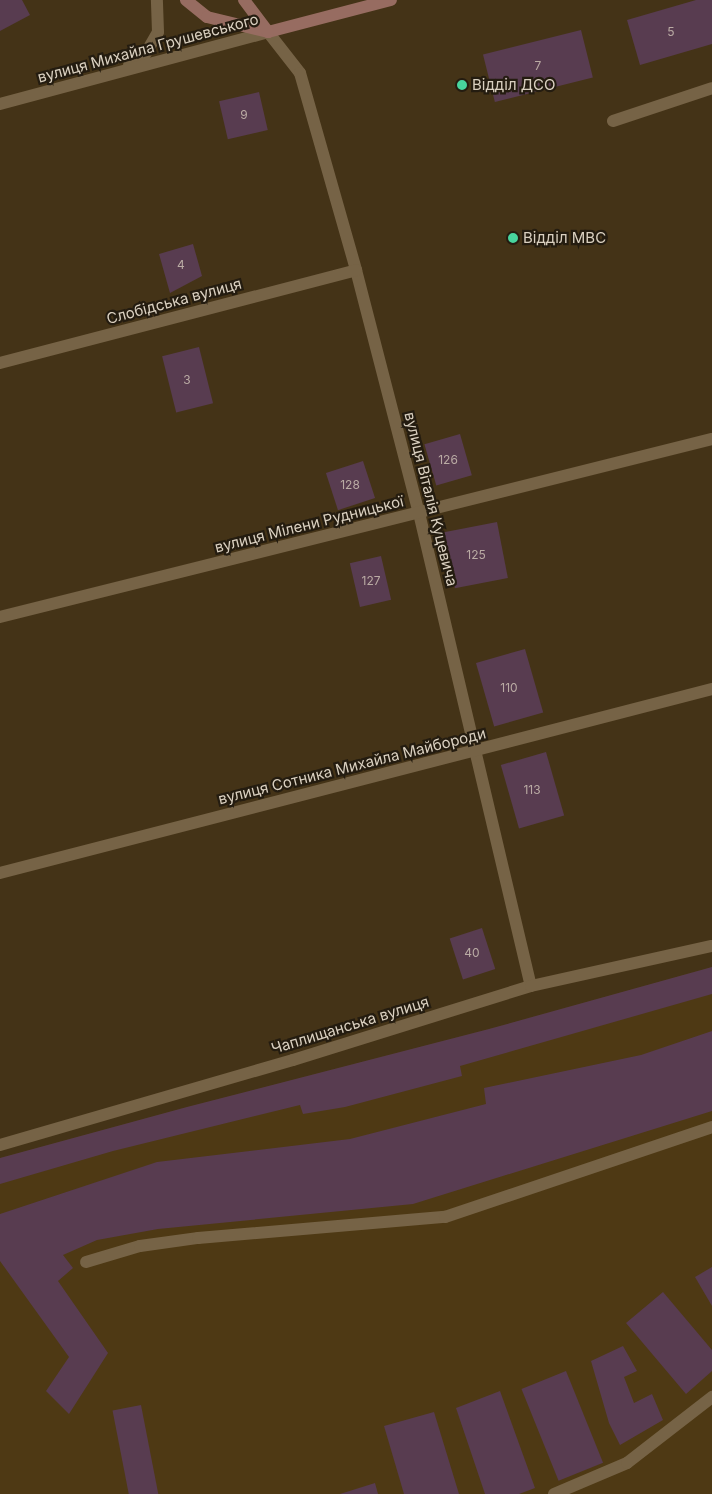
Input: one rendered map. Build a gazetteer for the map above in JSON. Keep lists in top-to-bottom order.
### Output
{
  "streets": {
    "main road": ["вулиця Михайла Грушевського"],
    "street": [
      "Слобідська вулиця",
      "вулиця Віталія Куцевича",
      "вулиця Мілени Рудницької",
      "вулиця Сотника Михайла Майбороди",
      "Чаплищанська вулиця"
    ]
  },
  "crossings": [
    ["вулиця Михайла Грушевського", "вулиця Віталія Куцевича"],
    ["Слобідська вулиця", "вулиця Віталія Куцевича"],
    ["вулиця Віталія Куцевича", "вулиця Мілени Рудницької"],
    ["вулиця Віталія Куцевича", "вулиця Сотника Михайла Майбороди"],
    ["вулиця Віталія Куцевича", "Чаплищанська вулиця"]
  ],
  "places": ["Відділ ДСО", "Відділ МВС"],
  "house_numbers": [
    "5",
    "7",
    "9",
    "4",
    "3",
    "126",
    "128",
    "125",
    "127",
    "110",
    "113",
    "40"
  ]
}
